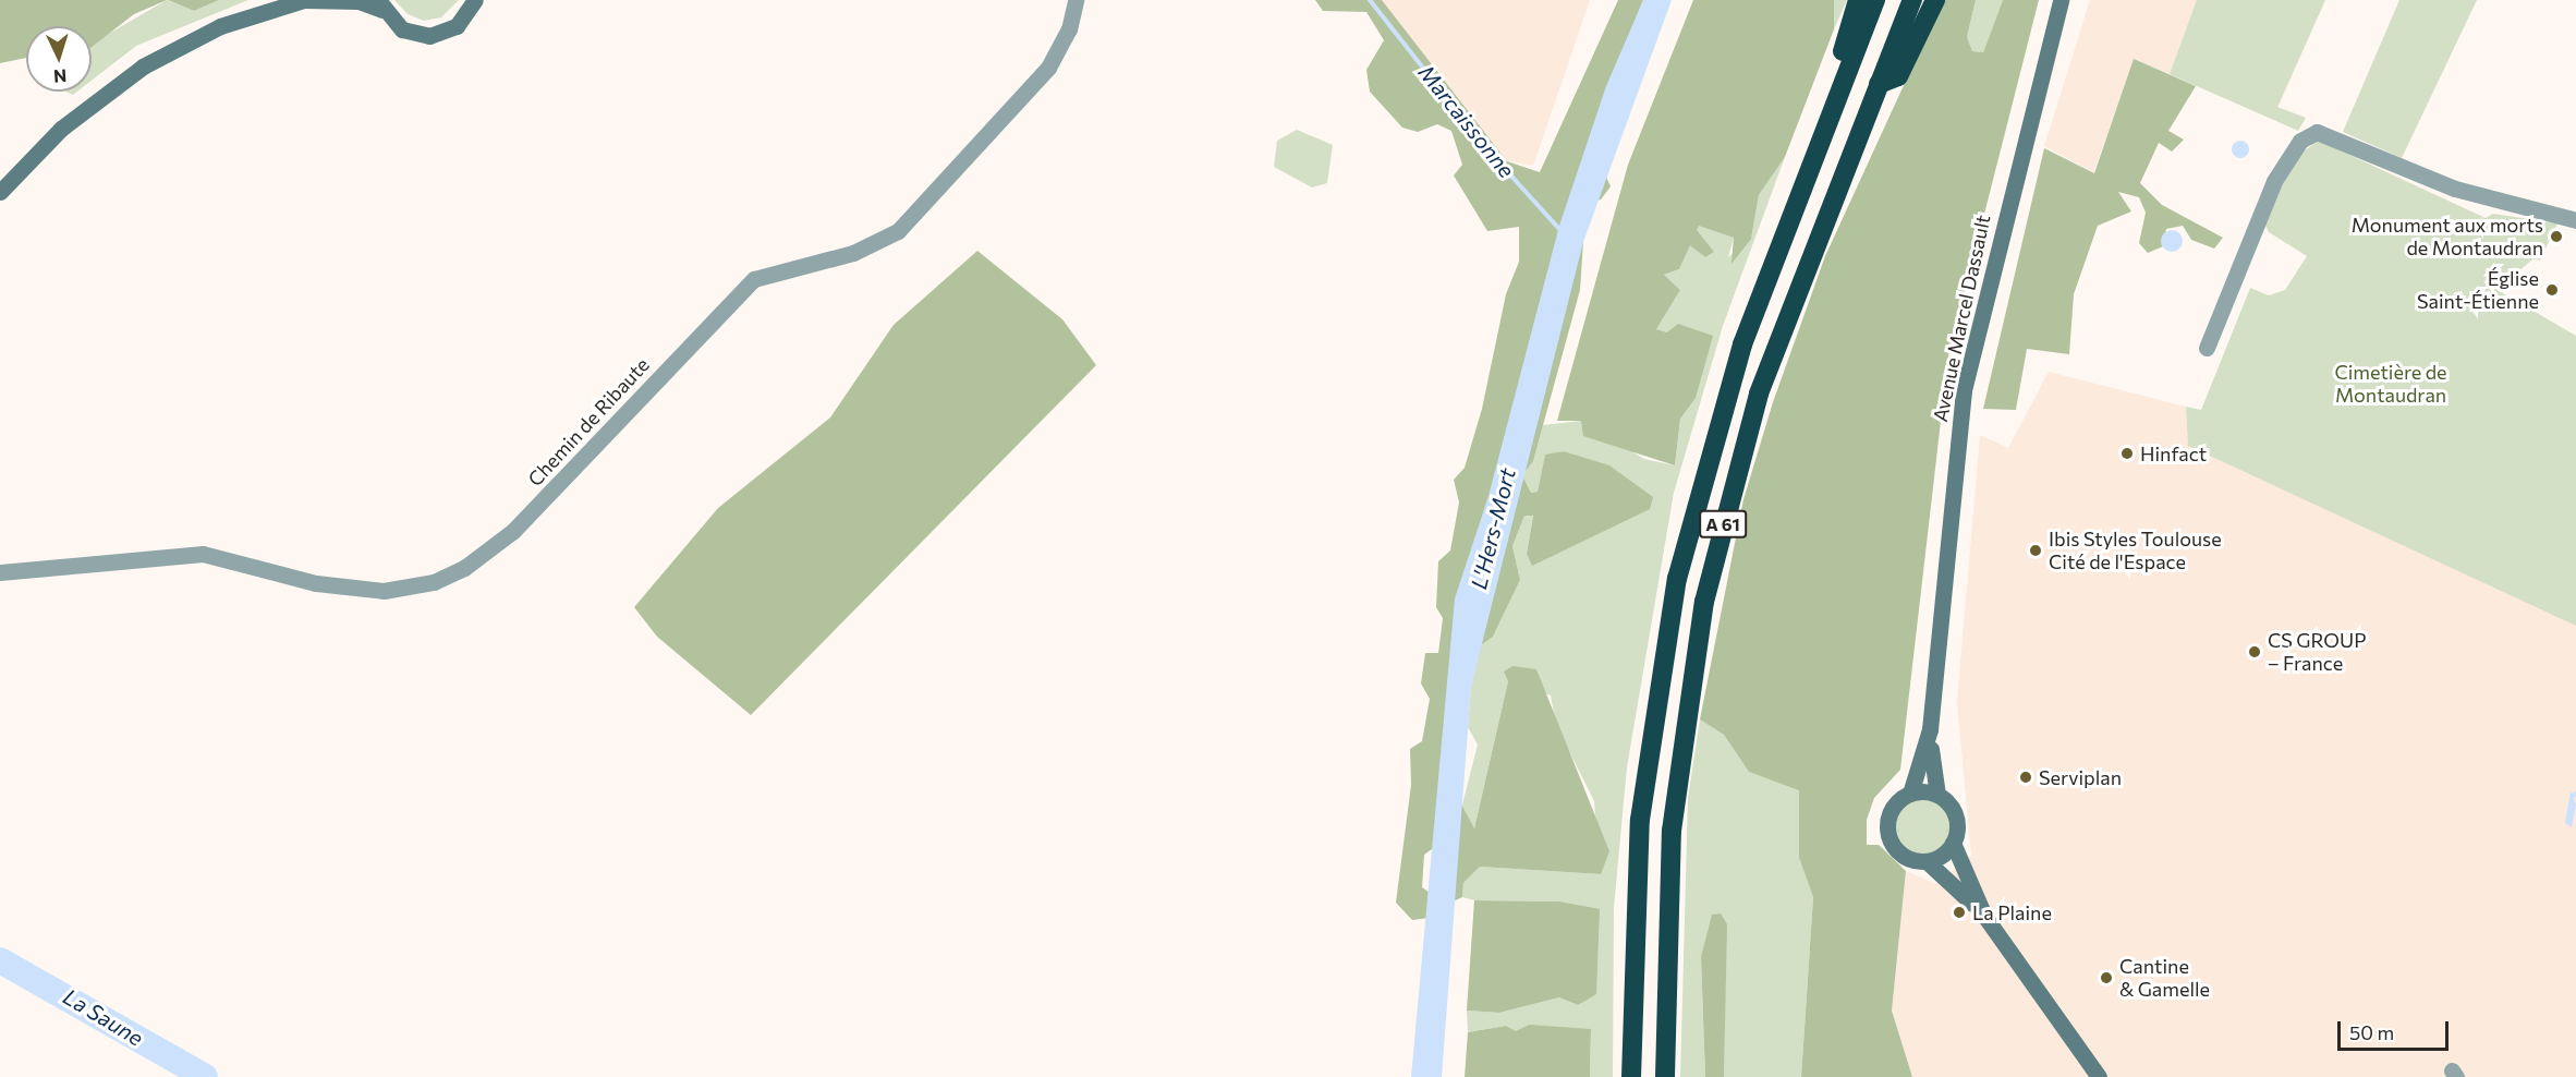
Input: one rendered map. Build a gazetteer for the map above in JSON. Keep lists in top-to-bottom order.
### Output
{
  "streets": {
    "highway": ["A 61"],
    "street": ["Avenue Marcel Dassault", "Chemin de Ribaute"]
  },
  "water": ["Marcaissonne", "L'Hers-Mort", "La Saune"],
  "parks": ["Cimetière de Montaudran"],
  "places": [
    "Monument aux morts de Montaudran",
    "Église Saint-Étienne",
    "Hinfact",
    "Ibis Styles Toulouse Cité de l'Espace",
    "CS GROUP – France",
    "Serviplan",
    "La Plaine",
    "Cantine & Gamelle"
  ],
  "scale_bar": "50 m",
  "north": "bottom"
}
